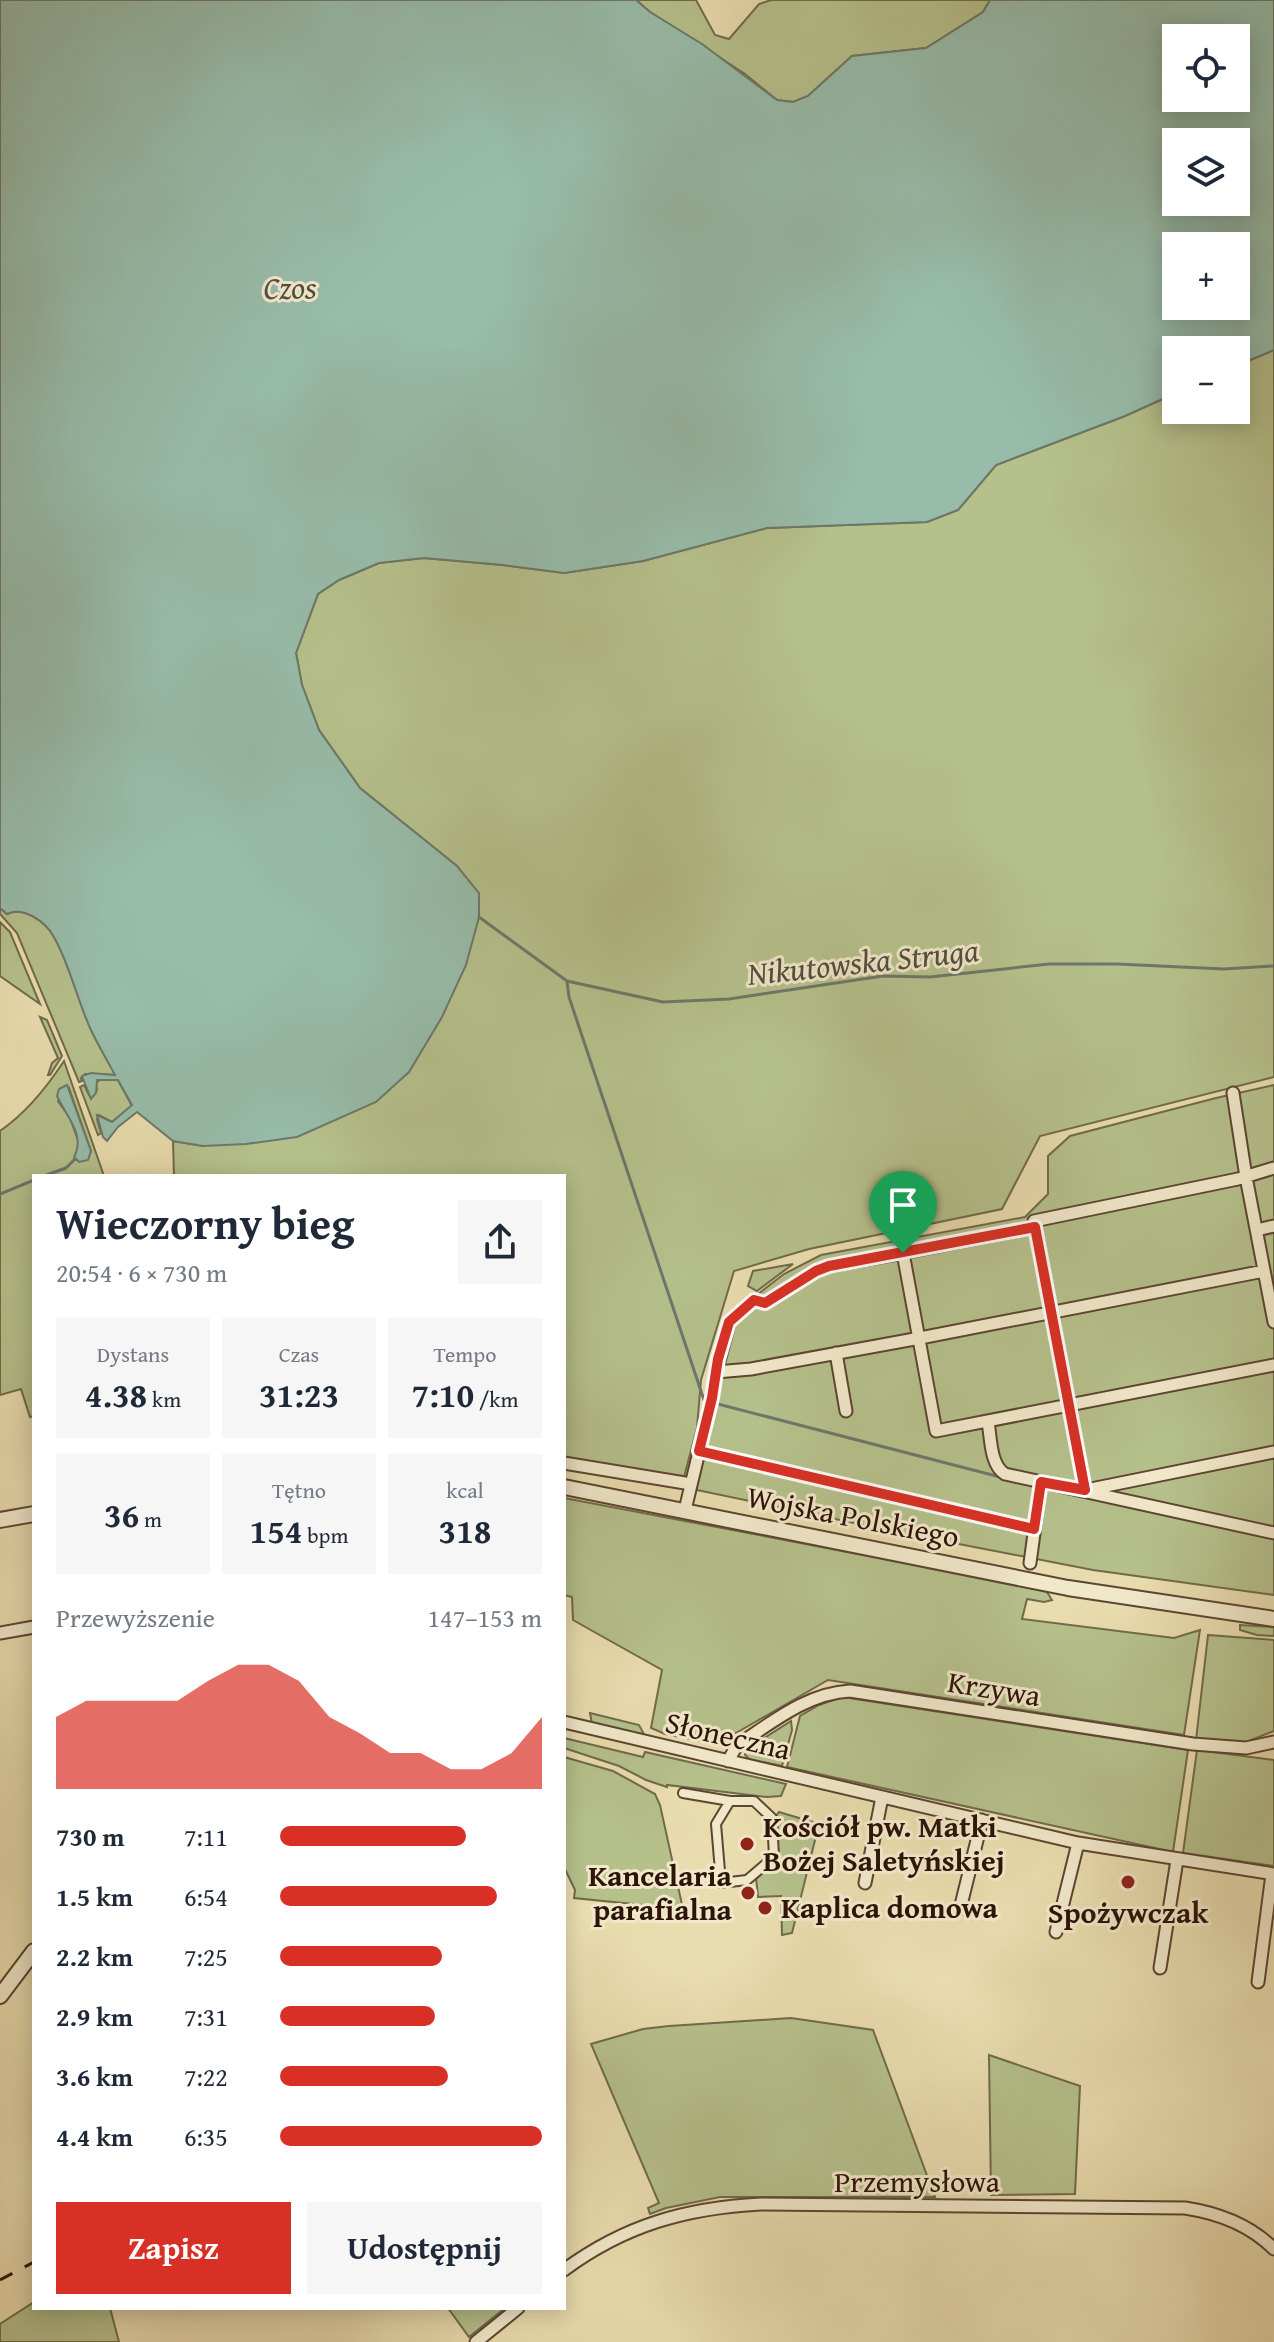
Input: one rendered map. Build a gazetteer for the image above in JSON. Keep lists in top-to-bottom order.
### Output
{
  "streets": {
    "street": [
      "Wojska Polskiego",
      "Krzywa",
      "Słoneczna",
      "Przemysłowa"
    ]
  },
  "crossings": [
    ["Krzywa", "Słoneczna"]
  ],
  "water": ["Czos", "Nikutowska Struga"],
  "places": [
    "Kościół pw. Matki Bożej Saletyńskiej",
    "Spożywczak",
    "Kancelaria parafialna",
    "Kaplica domowa"
  ],
  "page": {
    "map_buttons": ["+", "−"],
    "heading": ["Wieczorny bieg", "20:54 · 6 × 730 m"],
    "stats": [
      ["Dystans", "4.38 km"],
      ["Czas", "31:23"],
      ["Tempo", "7:10 /km"],
      ["36 m"],
      ["Tętno", "154 bpm"],
      ["kcal", "318"]
    ],
    "chart": ["Przewyższenie", "147–153 m"],
    "list": [
      {
        "name": "730 m",
        "note": "7:11"
      },
      {
        "name": "1.5 km",
        "note": "6:54"
      },
      {
        "name": "2.2 km",
        "note": "7:25"
      },
      {
        "name": "2.9 km",
        "note": "7:31"
      },
      {
        "name": "3.6 km",
        "note": "7:22"
      },
      {
        "name": "4.4 km",
        "note": "6:35"
      }
    ],
    "buttons": ["Zapisz", "Udostępnij"]
  }
}
